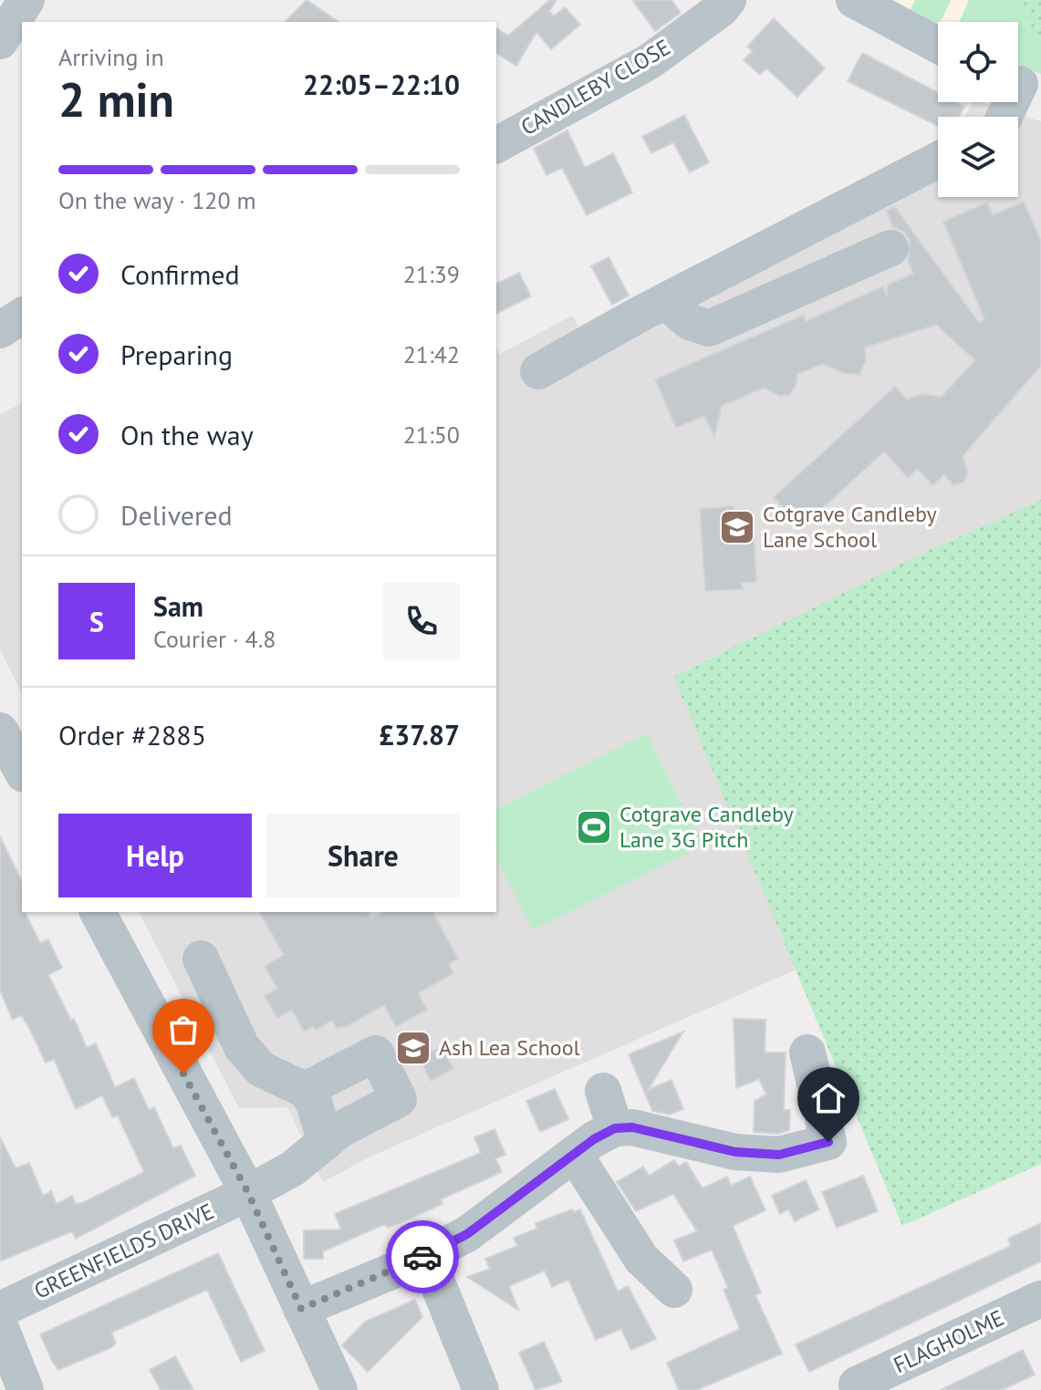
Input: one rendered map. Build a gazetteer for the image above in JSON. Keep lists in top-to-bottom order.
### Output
{
  "streets": {
    "street": ["CANDLEBY CLOSE", "GREENFIELDS DRIVE", "FLAGHOLME"]
  },
  "places": {
    "school or university": ["Cotgrave Candleby Lane School", "Ash Lea School"],
    "sports": ["Cotgrave Candleby Lane 3G Pitch"]
  },
  "page": {
    "heading": ["2 min", "Arriving in", "22:05–22:10"],
    "panel": [
      "Sam",
      "Courier · 4.8",
      "Order #2885",
      "£37.87"
    ],
    "bar": "On the way · 120 m",
    "list": [
      ["Confirmed", "21:39"],
      ["Preparing", "21:42"],
      ["On the way", "21:50"],
      "Delivered"
    ],
    "round": "S",
    "buttons": ["Help", "Share"]
  }
}
